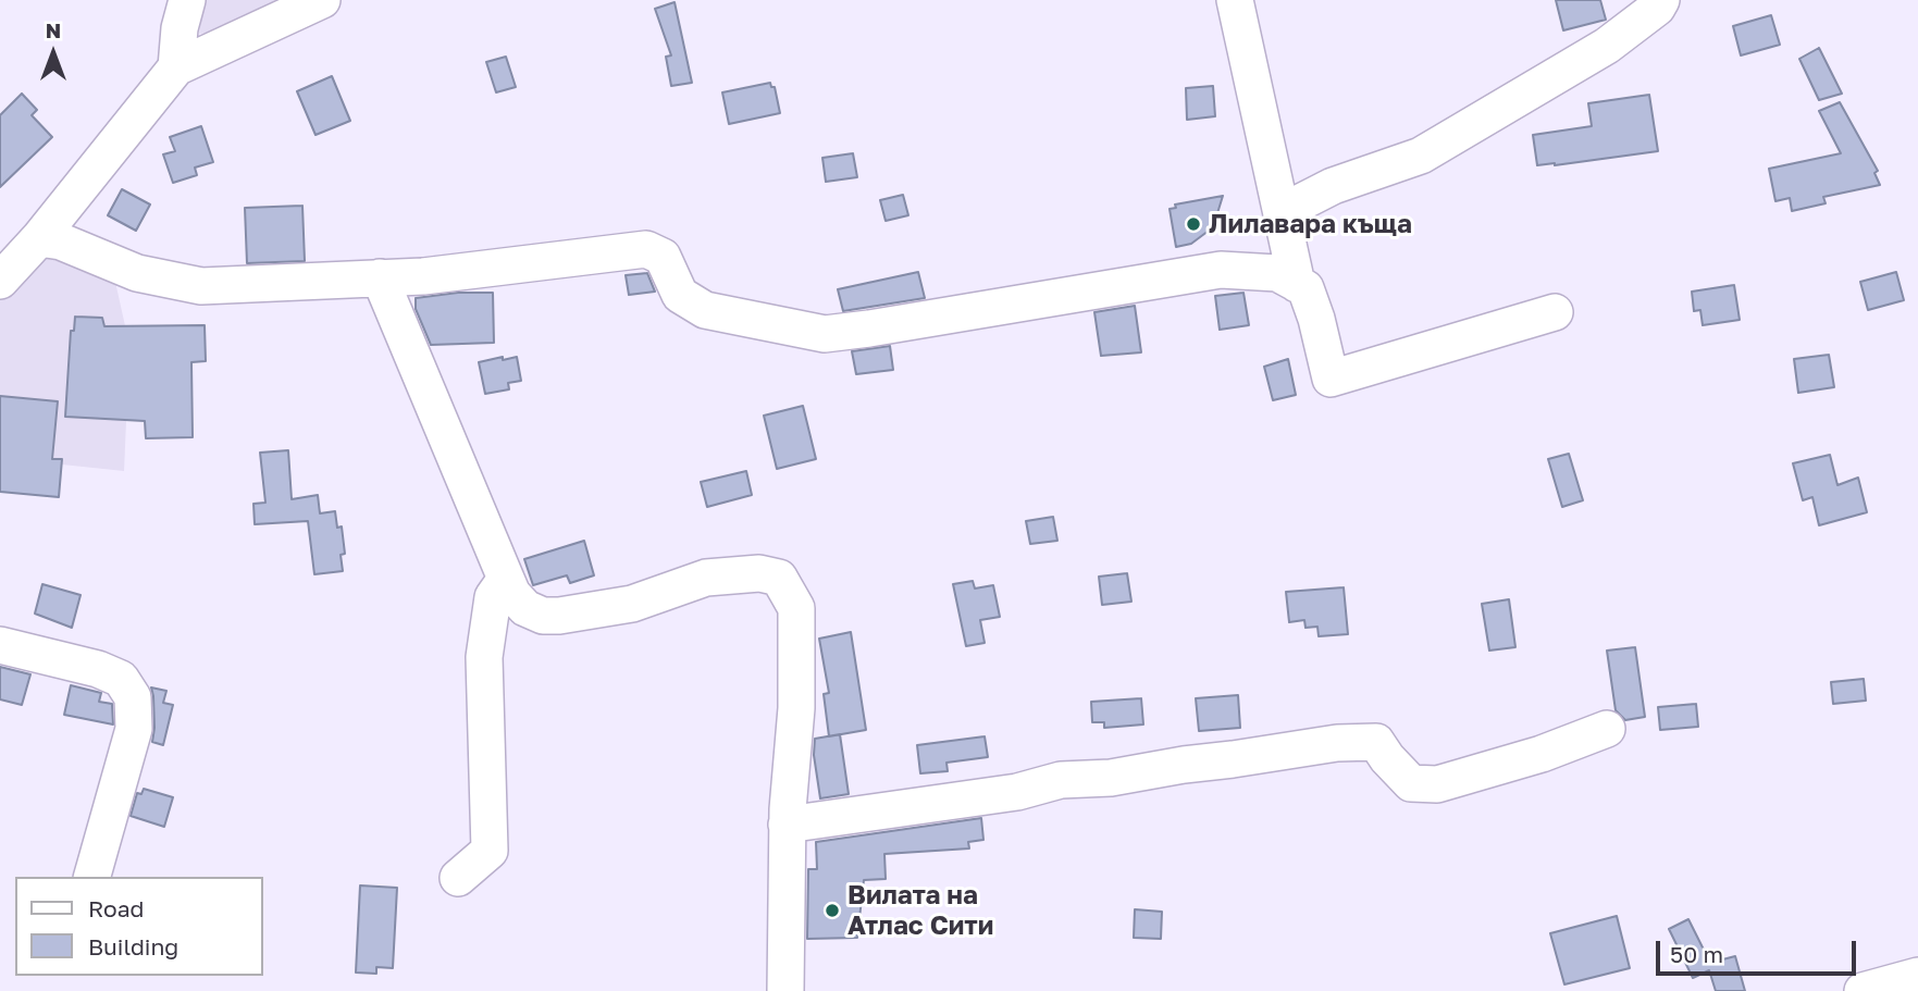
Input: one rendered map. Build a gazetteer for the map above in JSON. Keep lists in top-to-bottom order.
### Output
{
  "places": ["Лилавара къща", "Вилата на Атлас Сити"],
  "legend": ["Road", "Building"],
  "scale_bar": "50 m",
  "north": "top"
}
